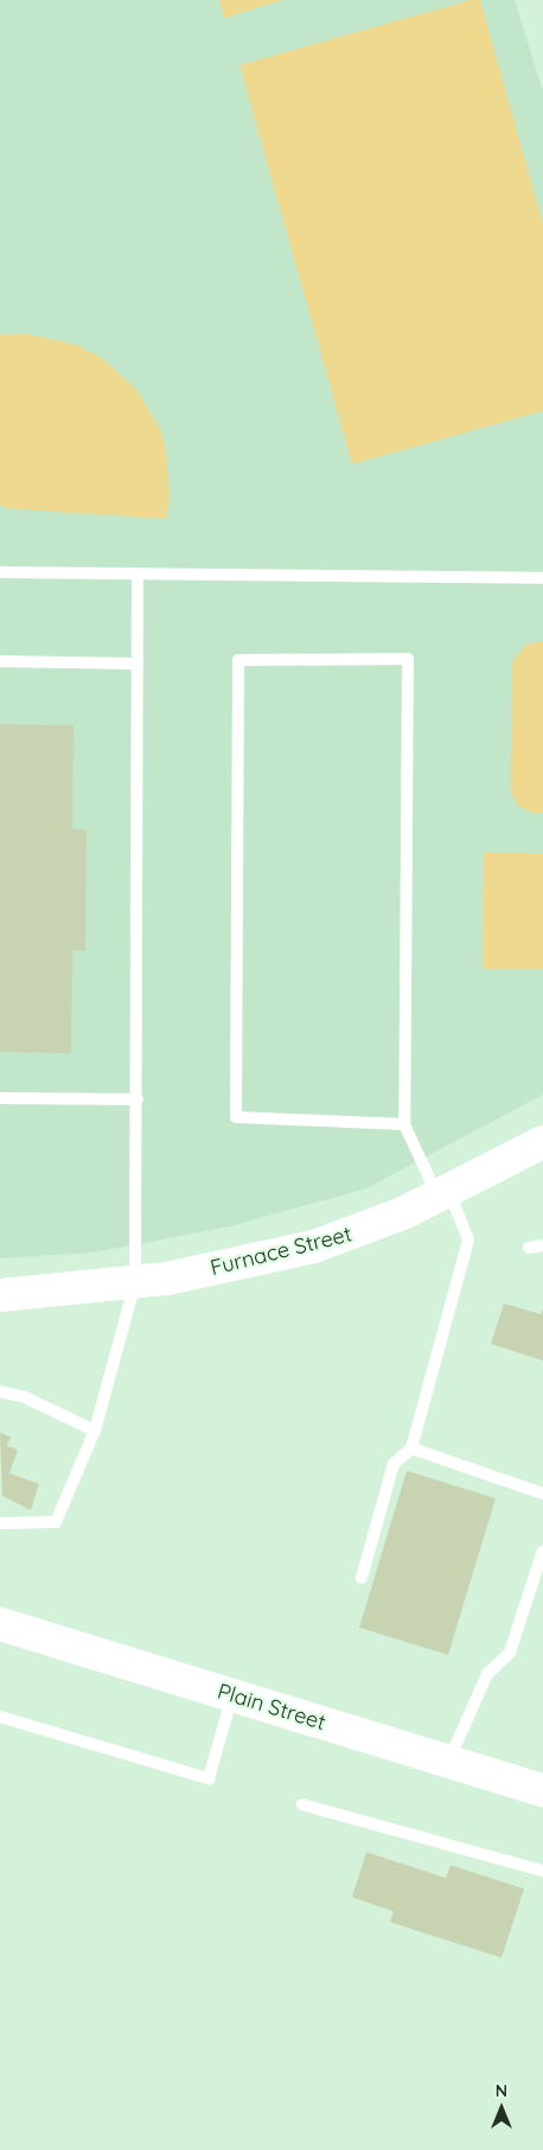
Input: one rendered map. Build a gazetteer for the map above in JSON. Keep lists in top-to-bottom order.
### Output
{
  "streets": {
    "main road": ["Furnace Street", "Plain Street"]
  },
  "north": "top"
}
